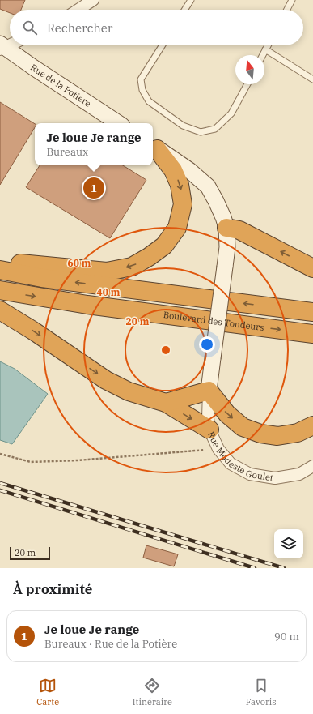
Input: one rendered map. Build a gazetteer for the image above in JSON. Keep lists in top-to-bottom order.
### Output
{
  "streets": {
    "highway": ["Boulevard des Tondeurs"],
    "main road": ["Rue de la Potière"],
    "street": ["Rue Modeste Goulet"]
  },
  "scale_bar": "20 m",
  "north": "top",
  "page": {
    "search": "Rechercher",
    "popup": ["Je loue Je range", "Bureaux"],
    "pins": "1",
    "scale": "20 m",
    "heading": "À proximité",
    "list": [
      {
        "mark": "1",
        "name": "Je loue Je range",
        "note": "Bureaux · Rue de la Potière",
        "value": "90 m"
      }
    ],
    "nav": ["Carte", "Itinéraire", "Favoris"]
  },
  "rings": ["60 m", "40 m", "20 m"]
}
